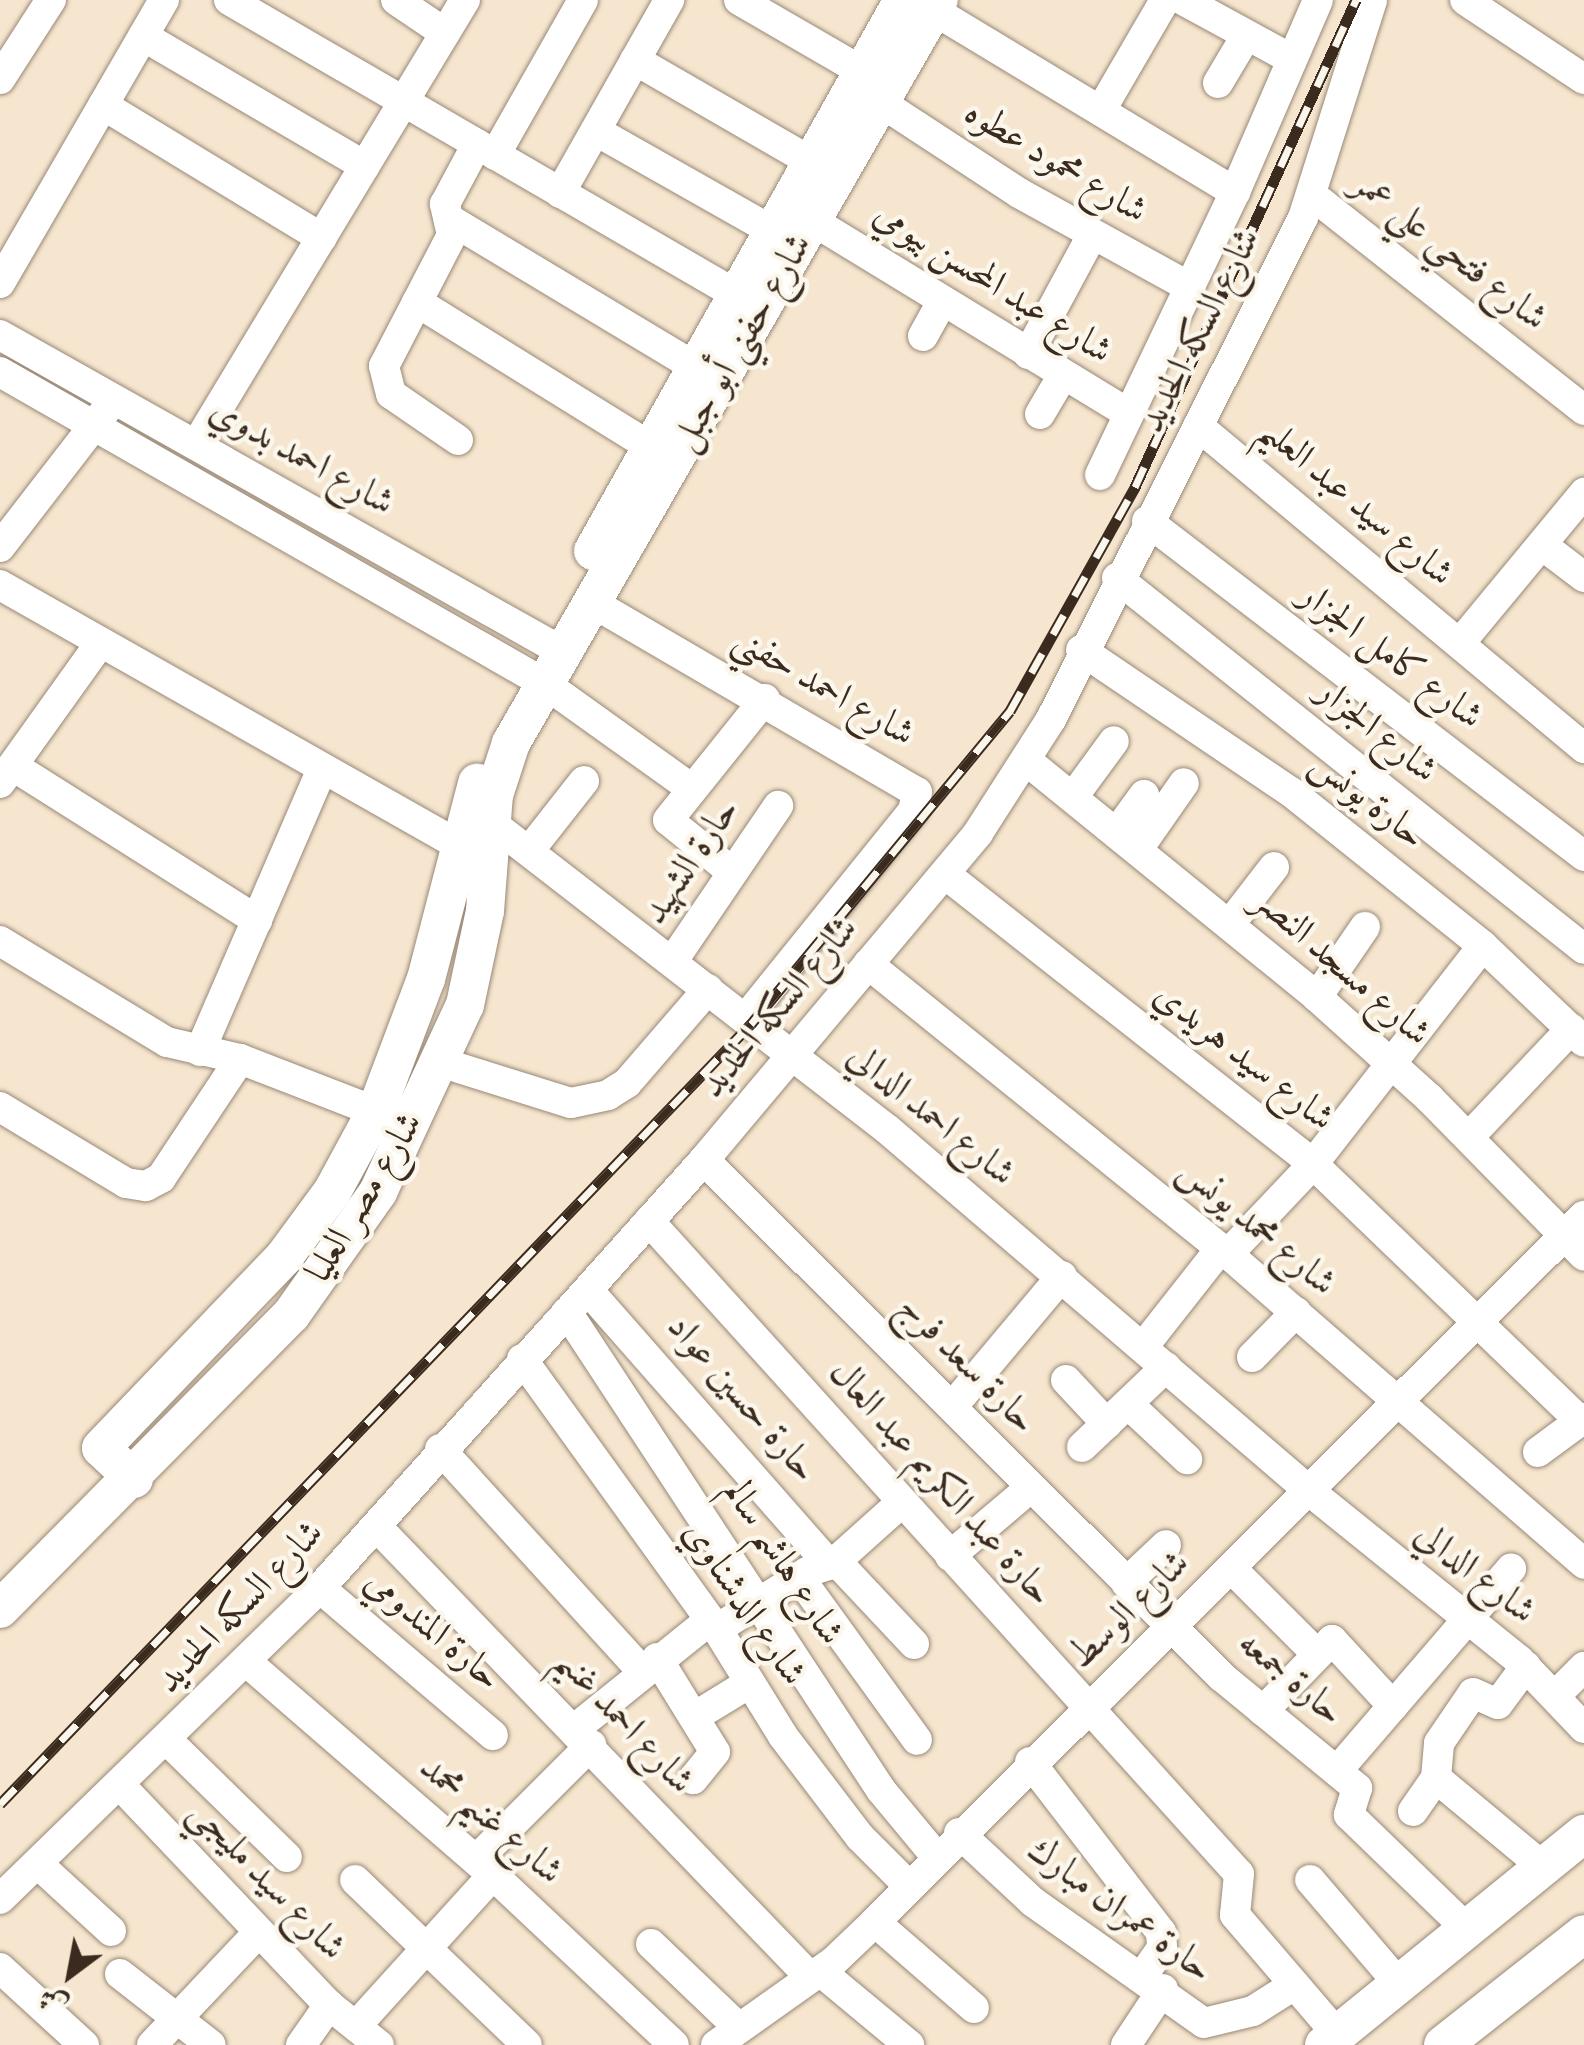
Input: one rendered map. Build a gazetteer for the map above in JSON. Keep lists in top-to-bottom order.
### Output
{
  "streets": {
    "street": [
      "شارع محمود عطوه",
      "شارع فتحي علي عمر",
      "شارع عبد المحسن بيومي",
      "شارع السكه الحديد",
      "شارع حفني أبو جبل",
      "شارع احمد بدوي",
      "شارع سيد عبد العليم",
      "شارع كامل الجزار",
      "شارع احمد حفني",
      "شارع الجزار",
      "حارة يونس",
      "حارة الشهيد",
      "شارع مسجد النصر",
      "شارع سيد هريدي",
      "شارع احمد الدالي",
      "شارع مصر العليا",
      "شارع محمد يونس",
      "حارة سعد فرج",
      "حارة حسين عواد",
      "حارة عبد الكريم عبد العال",
      "شارع هاشم سالم",
      "شارع الدالي",
      "شارع الدشناوي",
      "شارع الوسط",
      "حارة المندومي",
      "حارة جمعه",
      "شارع احمد غنيم",
      "شارع غنيم محمد",
      "شارع سيد مليجي",
      "حارة عمران مبارك"
    ]
  },
  "crossings": [
    ["شارع محمود عطوه", "شارع السكه الحديد"],
    ["شارع محمود عطوه", "شارع حفني أبو جبل"],
    ["شارع فتحي علي عمر", "شارع السكه الحديد"],
    ["شارع عبد المحسن بيومي", "شارع السكه الحديد"],
    ["شارع عبد المحسن بيومي", "شارع حفني أبو جبل"],
    ["شارع السكه الحديد", "شارع سيد عبد العليم"],
    ["شارع السكه الحديد", "شارع كامل الجزار"],
    ["شارع السكه الحديد", "شارع الجزار"],
    ["شارع السكه الحديد", "حارة يونس"],
    ["شارع السكه الحديد", "شارع مسجد النصر"],
    ["شارع السكه الحديد", "شارع سيد هريدي"],
    ["شارع السكه الحديد", "شارع احمد الدالي"],
    ["شارع السكه الحديد", "شارع محمد يونس"],
    ["شارع السكه الحديد", "حارة سعد فرج"],
    ["شارع السكه الحديد", "حارة حسين عواد"],
    ["شارع السكه الحديد", "حارة عبد الكريم عبد العال"],
    ["شارع السكه الحديد", "شارع هاشم سالم"],
    ["شارع السكه الحديد", "شارع الدشناوي"],
    ["شارع السكه الحديد", "حارة المندومي"],
    ["شارع السكه الحديد", "شارع احمد غنيم"],
    ["شارع السكه الحديد", "شارع غنيم محمد"],
    ["شارع السكه الحديد", "شارع سيد مليجي"],
    ["شارع حفني أبو جبل", "شارع احمد بدوي"],
    ["شارع حفني أبو جبل", "شارع احمد حفني"],
    ["شارع حفني أبو جبل", "شارع مصر العليا"],
    ["شارع احمد بدوي", "شارع مصر العليا"],
    ["شارع احمد حفني", "شارع احمد الدالي"],
    ["حارة الشهيد", "شارع احمد الدالي"],
    ["شارع مسجد النصر", "شارع الوسط"],
    ["شارع سيد هريدي", "شارع الوسط"],
    ["شارع احمد الدالي", "شارع مصر العليا"],
    ["شارع احمد الدالي", "شارع الدالي"],
    ["شارع احمد الدالي", "شارع الوسط"],
    ["شارع محمد يونس", "شارع الوسط"],
    ["حارة سعد فرج", "شارع الوسط"],
    ["حارة سعد فرج", "حارة جمعه"],
    ["حارة حسين عواد", "شارع هاشم سالم"],
    ["حارة عبد الكريم عبد العال", "شارع الوسط"],
    ["حارة عبد الكريم عبد العال", "حارة عمران مبارك"],
    ["شارع هاشم سالم", "شارع الوسط"],
    ["شارع الدالي", "شارع الوسط"],
    ["شارع الدشناوي", "شارع الوسط"],
    ["شارع الوسط", "حارة جمعه"],
    ["شارع الوسط", "شارع احمد غنيم"],
    ["شارع الوسط", "حارة عمران مبارك"]
  ],
  "north": "bottom left"
}
